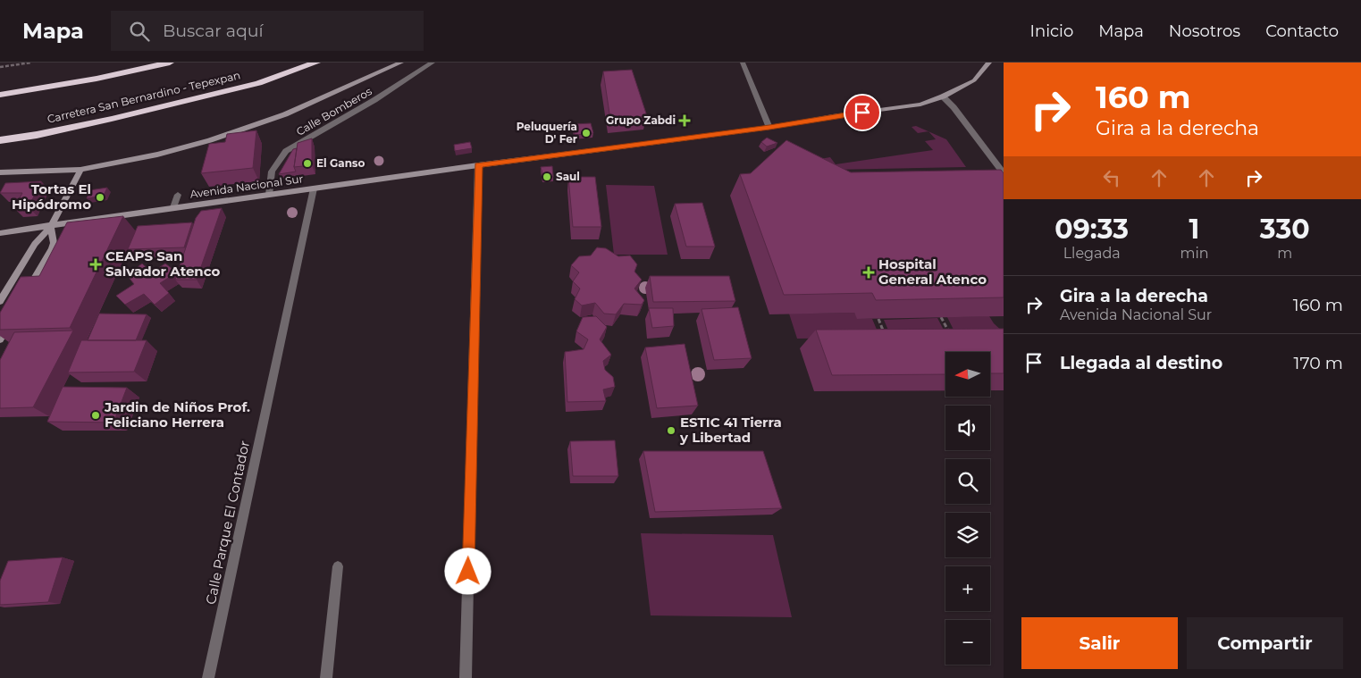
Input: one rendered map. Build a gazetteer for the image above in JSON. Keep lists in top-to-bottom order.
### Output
{
  "streets": {
    "highway": ["Carretera San Bernardino - Tepexpan"],
    "main road": ["Avenida Nacional Sur"],
    "street": ["Calle Bomberos", "Calle Parque El Contador"]
  },
  "crossings": [
    ["Calle Bomberos", "Avenida Nacional Sur"],
    ["Avenida Nacional Sur", "Calle Parque El Contador"]
  ],
  "places": {
    "health": ["Grupo Zabdi", "CEAPS San Salvador Atenco", "Hospital General Atenco"],
    "other": [
      "Peluquería D' Fer",
      "El Ganso",
      "Saul",
      "Tortas El Hipódromo",
      "Jardin de Niños Prof. Feliciano Herrera",
      "ESTIC 41 Tierra y Libertad"
    ]
  },
  "north": "left",
  "page": {
    "header": "Mapa",
    "search": "Buscar aquí",
    "nav": [
      "Inicio",
      "Mapa",
      "Nosotros",
      "Contacto"
    ],
    "turn": ["160 m", "Gira a la derecha"],
    "eta": [
      "09:33",
      "Llegada",
      "1",
      "min",
      "330",
      "m"
    ],
    "list": [
      {
        "name": "Gira a la derecha",
        "note": "Avenida Nacional Sur",
        "value": "160 m"
      },
      {
        "name": "Llegada al destino",
        "value": "170 m"
      }
    ],
    "map_buttons": ["+", "−"],
    "buttons": ["Salir", "Compartir"]
  }
}
